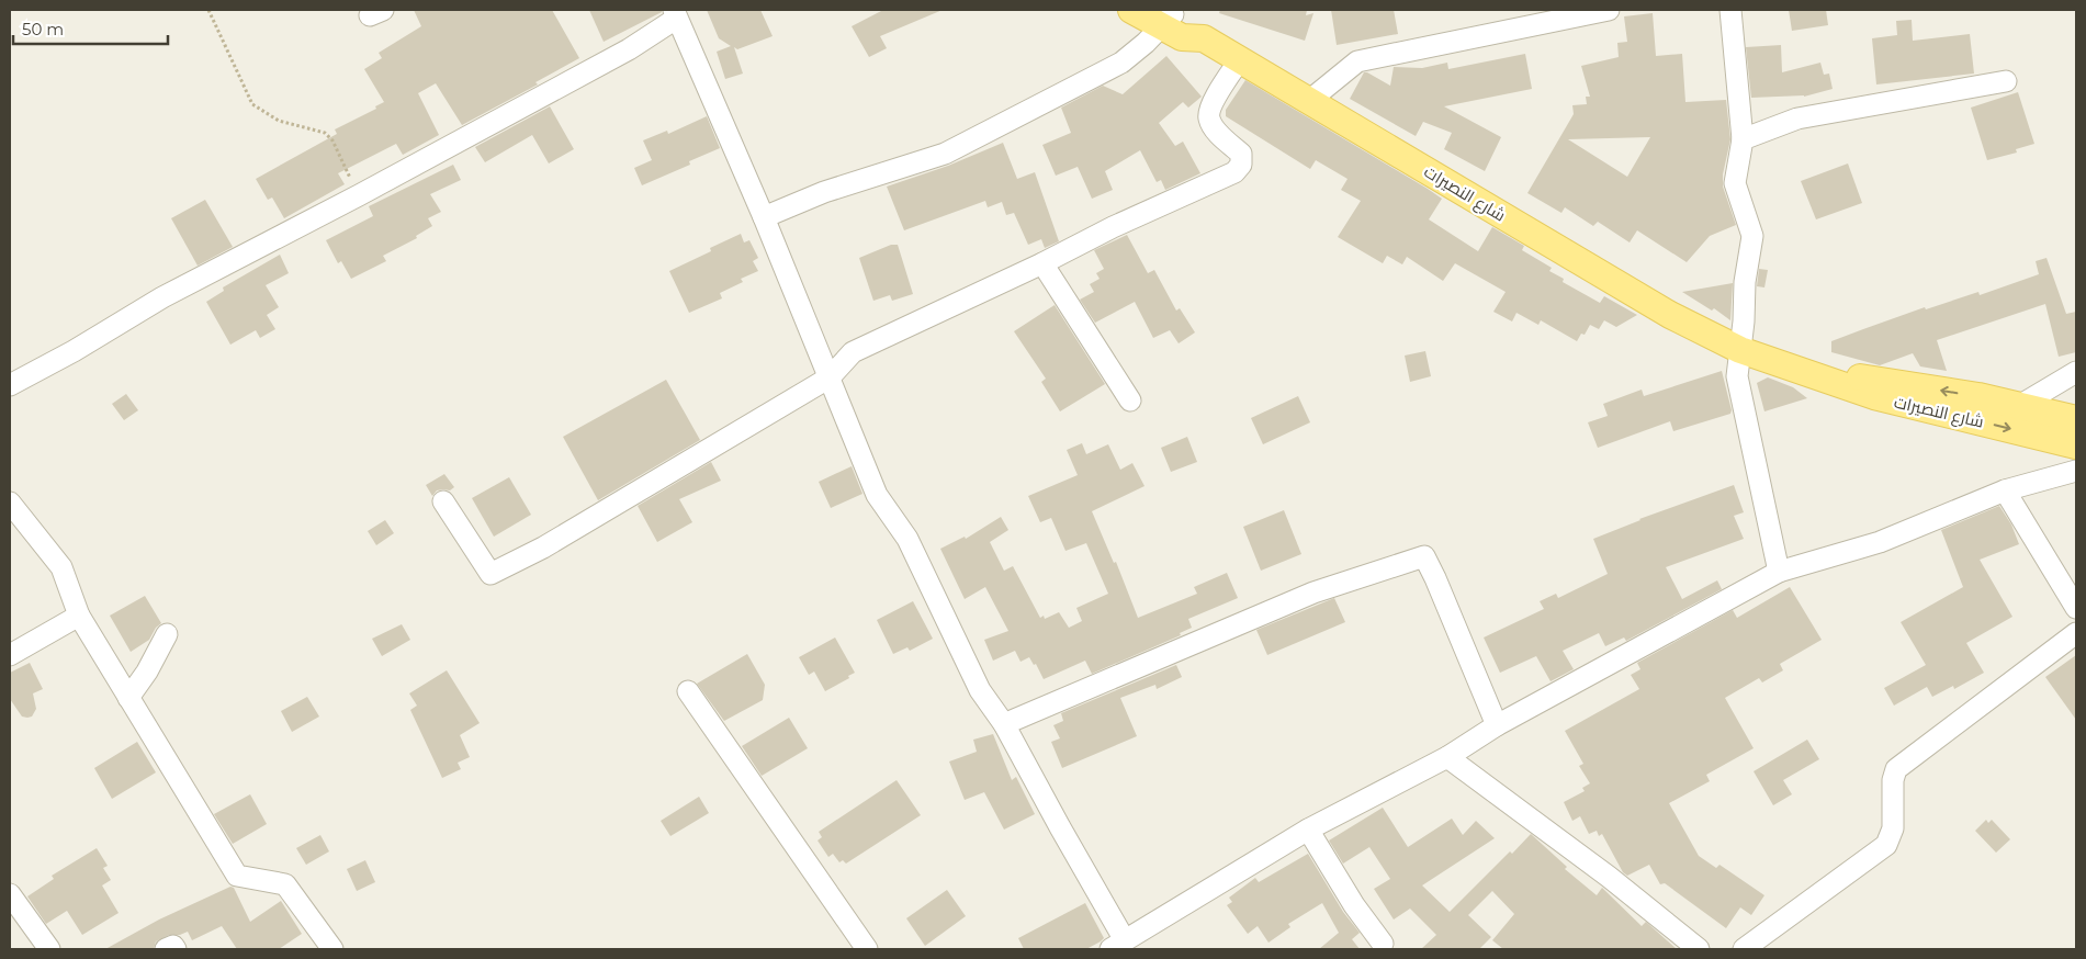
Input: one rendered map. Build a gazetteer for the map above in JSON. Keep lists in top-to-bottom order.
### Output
{
  "streets": {
    "main road": ["شارع النصيرات"]
  },
  "scale_bar": "50 m"
}
